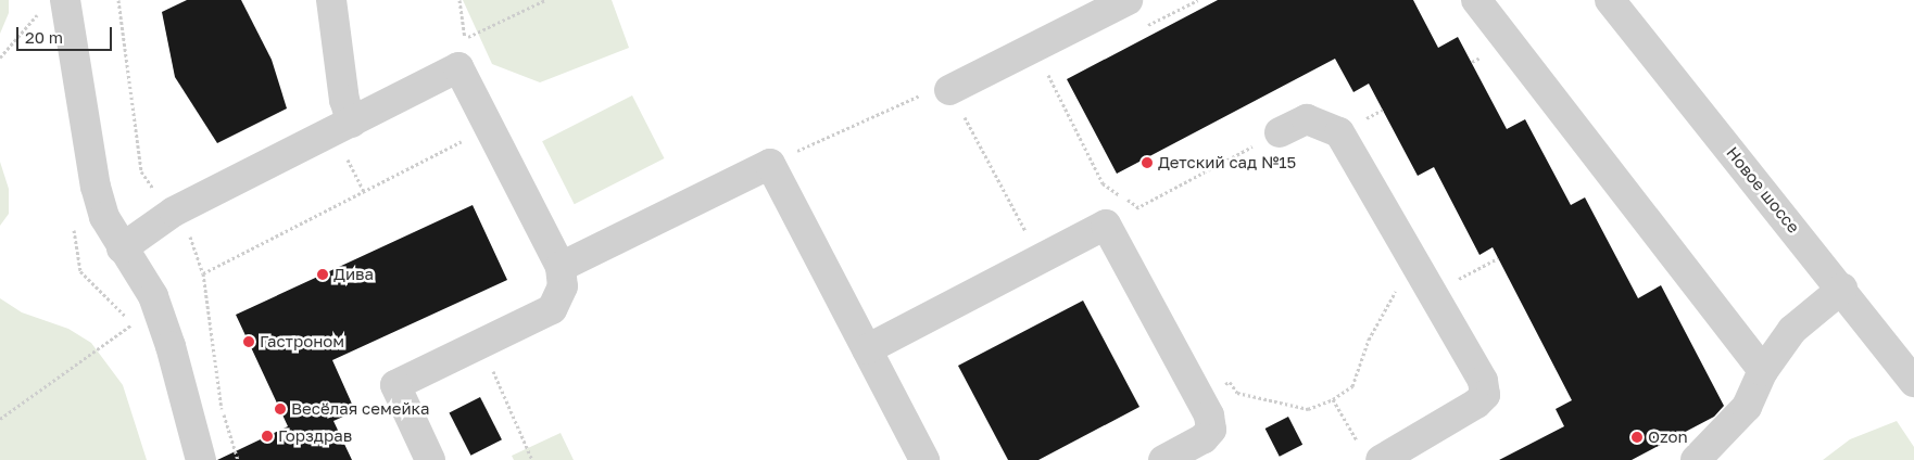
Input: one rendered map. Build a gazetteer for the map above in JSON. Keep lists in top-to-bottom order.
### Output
{
  "streets": {
    "street": ["Новое шоссе"]
  },
  "places": [
    "Детский сад №15",
    "Дива",
    "Гастроном",
    "Весёлая семейка",
    "Горздрав",
    "Ozon"
  ],
  "scale_bar": "20 m"
}
